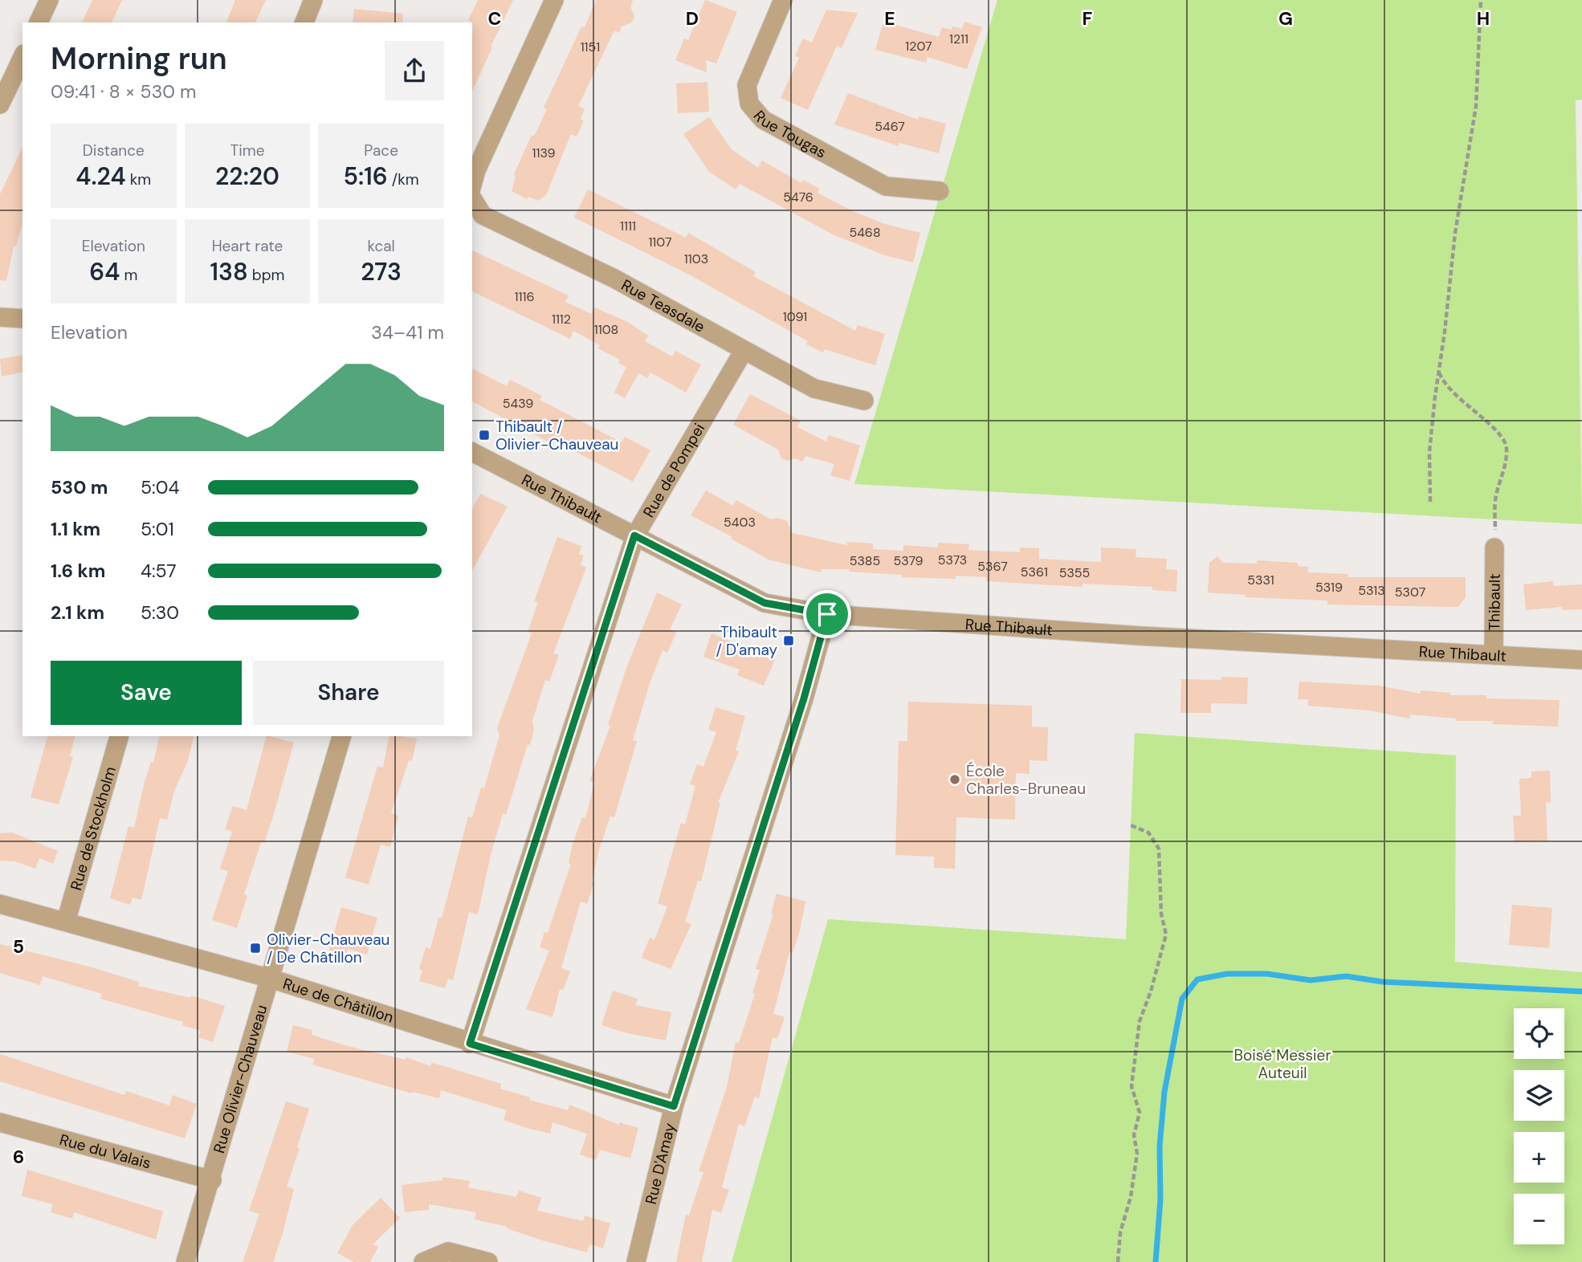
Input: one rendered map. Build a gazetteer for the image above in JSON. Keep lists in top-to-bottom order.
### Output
{
  "streets": {
    "street": [
      "Rue Tougas",
      "Rue Teasdale",
      "Rue de Pompei",
      "Rue Thibault",
      "Thibault",
      "Rue de Stockholm",
      "Rue de Châtillon",
      "Rue Olivier-Chauveau",
      "Rue du Valais",
      "Rue D'Amay"
    ]
  },
  "crossings": [
    ["Rue Teasdale", "Rue de Pompei"],
    ["Rue de Pompei", "Rue Thibault"],
    ["Rue de Pompei", "Rue de Châtillon"],
    ["Rue Thibault", "Thibault"],
    ["Rue Thibault", "Rue D'Amay"],
    ["Rue de Stockholm", "Rue de Châtillon"],
    ["Rue de Châtillon", "Rue Olivier-Chauveau"],
    ["Rue de Châtillon", "Rue D'Amay"],
    ["Rue Olivier-Chauveau", "Rue du Valais"]
  ],
  "parks": ["Boisé Messier Auteuil"],
  "places": {
    "transit": ["Thibault / Olivier-Chauveau", "Thibault / D'amay", "Olivier-Chauveau / De Châtillon"],
    "other": ["École Charles-Bruneau"]
  },
  "house_numbers": [
    "1211",
    "1207",
    "1151",
    "5467",
    "1139",
    "5476",
    "1111",
    "5468",
    "1107",
    "1103",
    "1116",
    "1091",
    "1112",
    "1108",
    "5439",
    "5403",
    "5373",
    "5385",
    "5379",
    "5367",
    "5361",
    "5355",
    "5331",
    "5319",
    "5313",
    "5307"
  ],
  "page": {
    "heading": ["Morning run", "09:41 · 8 × 530 m"],
    "stats": [
      ["Distance", "4.24 km"],
      ["Time", "22:20"],
      ["Pace", "5:16 /km"],
      ["Elevation", "64 m"],
      ["Heart rate", "138 bpm"],
      ["kcal", "273"]
    ],
    "chart": ["Elevation", "34–41 m"],
    "list": [
      {
        "name": "530 m",
        "note": "5:04"
      },
      {
        "name": "1.1 km",
        "note": "5:01"
      },
      {
        "name": "1.6 km",
        "note": "4:57"
      },
      {
        "name": "2.1 km",
        "note": "5:30"
      }
    ],
    "buttons": ["Save", "Share"],
    "map_buttons": ["+", "−"]
  },
  "grid": {
    "columns": [
      "C",
      "D",
      "E",
      "F",
      "G",
      "H"
    ],
    "rows": ["5", "6"]
  }
}
